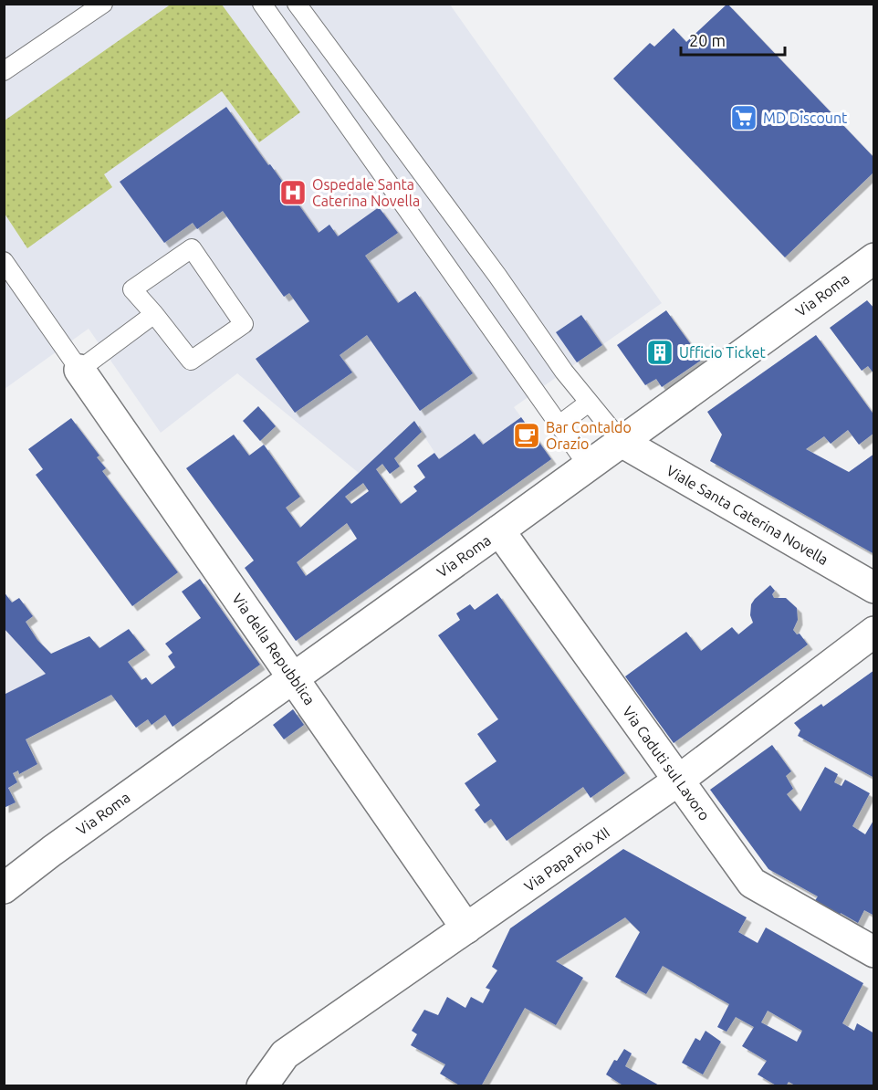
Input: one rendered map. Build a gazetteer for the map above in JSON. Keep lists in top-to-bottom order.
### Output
{
  "streets": {
    "street": [
      "Via Roma",
      "Viale Santa Caterina Novella",
      "Via della Repubblica",
      "Via Caduti sul Lavoro",
      "Via Papa Pio XII"
    ]
  },
  "crossings": [
    ["Via Roma", "Viale Santa Caterina Novella"],
    ["Via Roma", "Via della Repubblica"],
    ["Via Roma", "Via Caduti sul Lavoro"],
    ["Via della Repubblica", "Via Papa Pio XII"],
    ["Via Caduti sul Lavoro", "Via Papa Pio XII"]
  ],
  "places": {
    "supermarket": ["MD Discount"],
    "hospital": ["Ospedale Santa Caterina Novella"],
    "building": ["Ufficio Ticket"],
    "cafe": ["Bar Contaldo Orazio"]
  },
  "scale_bar": "20 m"
}
